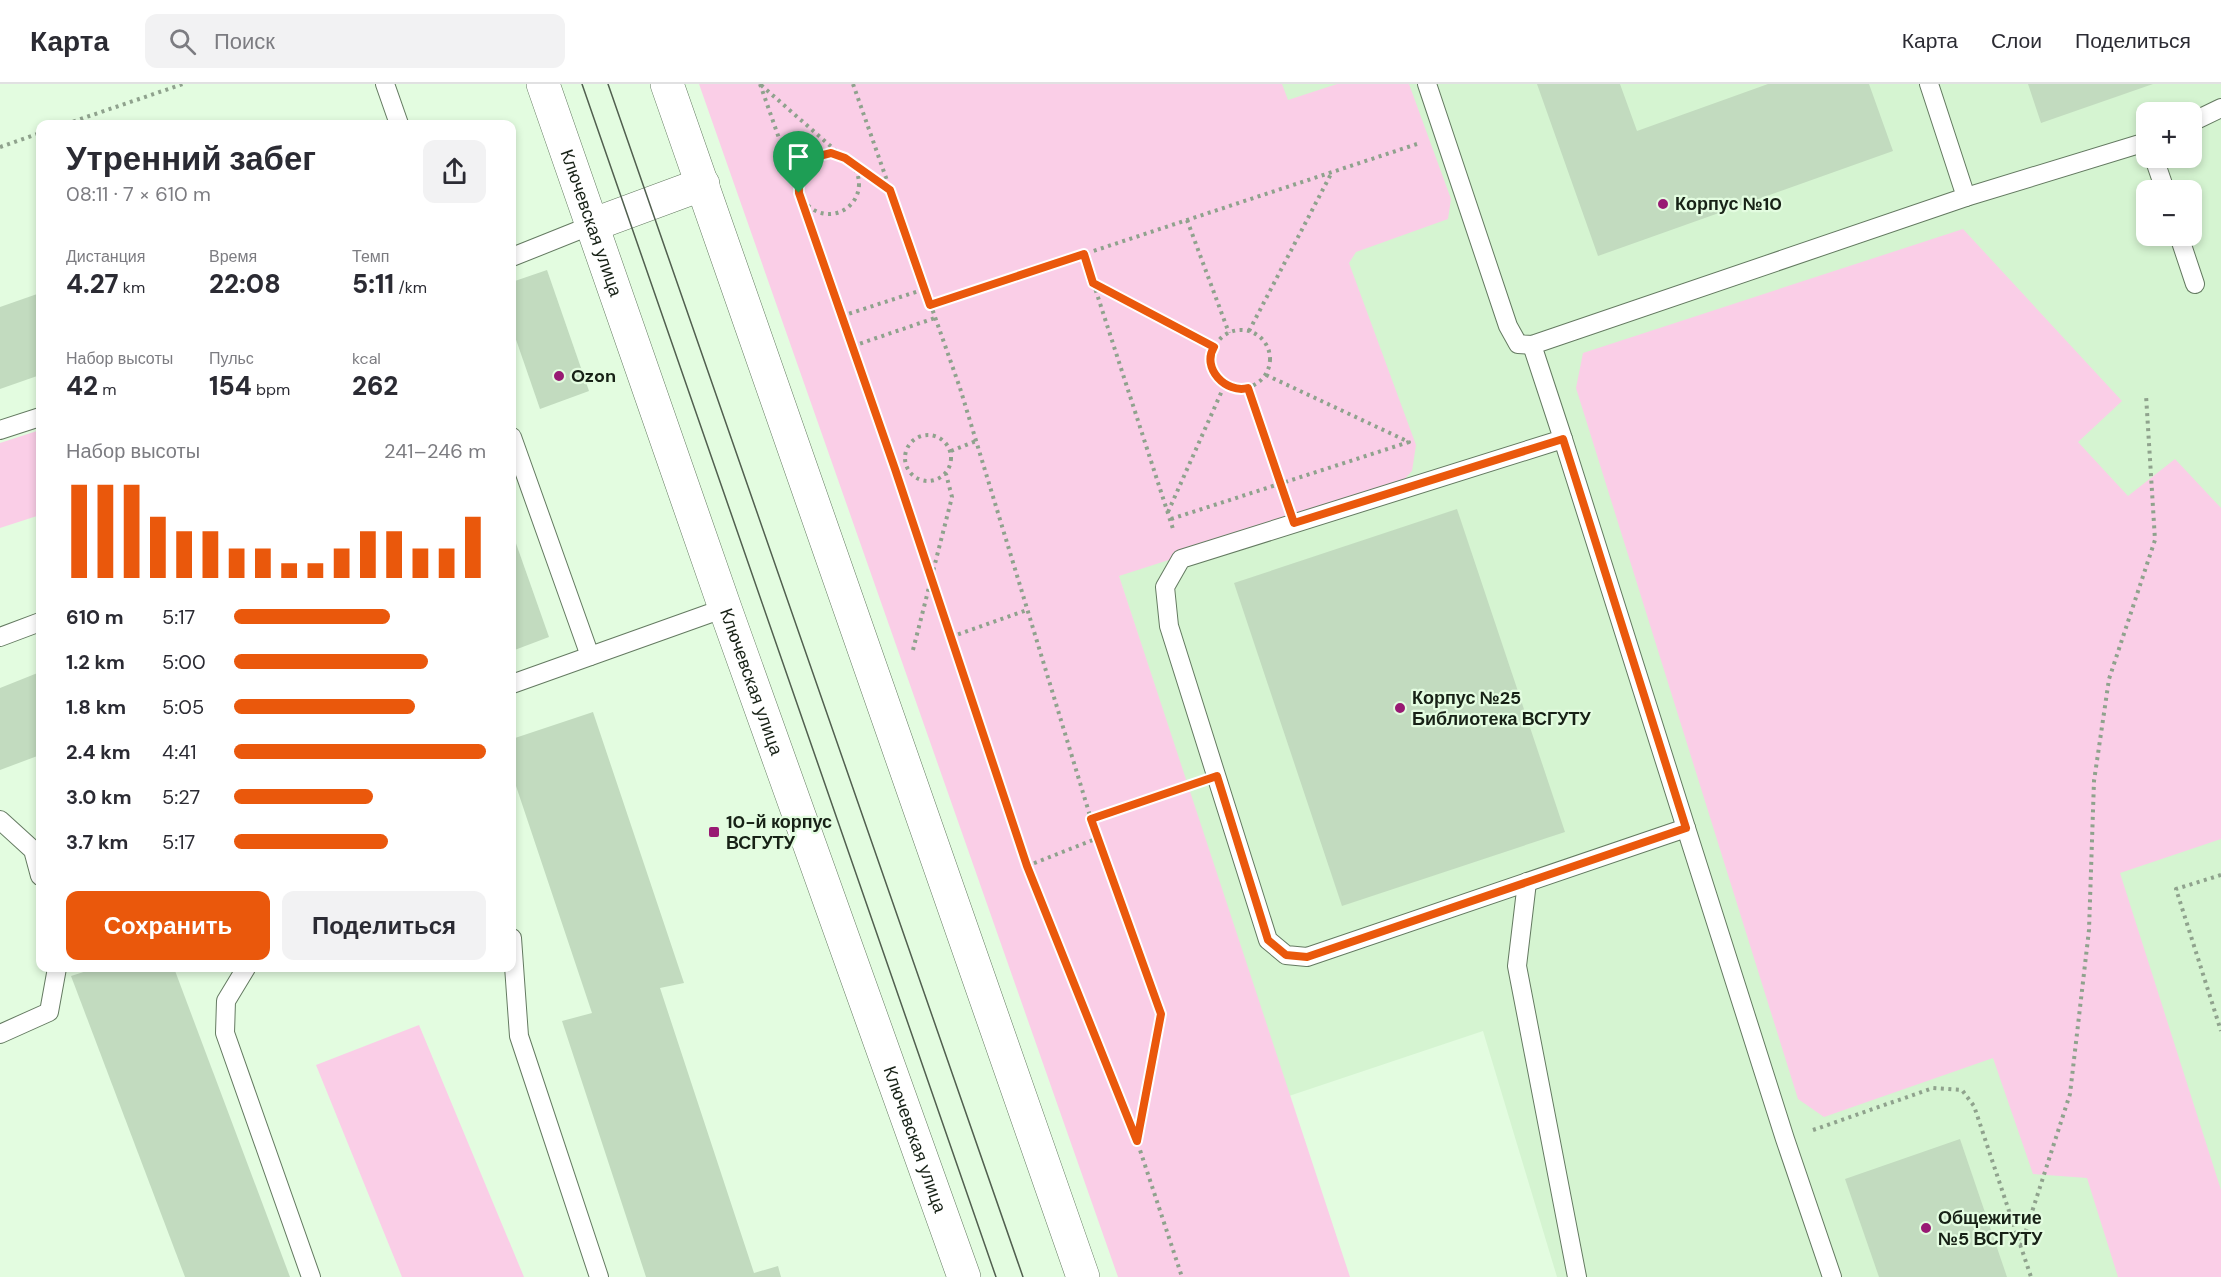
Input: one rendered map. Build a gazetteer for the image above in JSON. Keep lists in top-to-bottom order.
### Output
{
  "streets": {
    "main road": ["Ключевская улица"]
  },
  "places": {
    "other": [
      "Корпус №10",
      "Ozon",
      "Корпус №25 Библиотека ВСГУТУ",
      "Общежитие №5 ВСГУТУ"
    ],
    "transit": ["10-й корпус ВСГУТУ"]
  },
  "page": {
    "header": "Карта",
    "search": "Поиск",
    "nav": ["Карта", "Слои", "Поделиться"],
    "map_buttons": ["+", "−"],
    "heading": ["Утренний забег", "08:11 · 7 × 610 m"],
    "stats": [
      ["Дистанция", "4.27 km"],
      ["Время", "22:08"],
      ["Темп", "5:11 /km"],
      ["Набор высоты", "42 m"],
      ["Пульс", "154 bpm"],
      ["kcal", "262"]
    ],
    "chart": ["Набор высоты", "241–246 m"],
    "list": [
      {
        "name": "610 m",
        "note": "5:17"
      },
      {
        "name": "1.2 km",
        "note": "5:00"
      },
      {
        "name": "1.8 km",
        "note": "5:05"
      },
      {
        "name": "2.4 km",
        "note": "4:41"
      },
      {
        "name": "3.0 km",
        "note": "5:27"
      },
      {
        "name": "3.7 km",
        "note": "5:17"
      }
    ],
    "buttons": ["Сохранить", "Поделиться"]
  }
}
